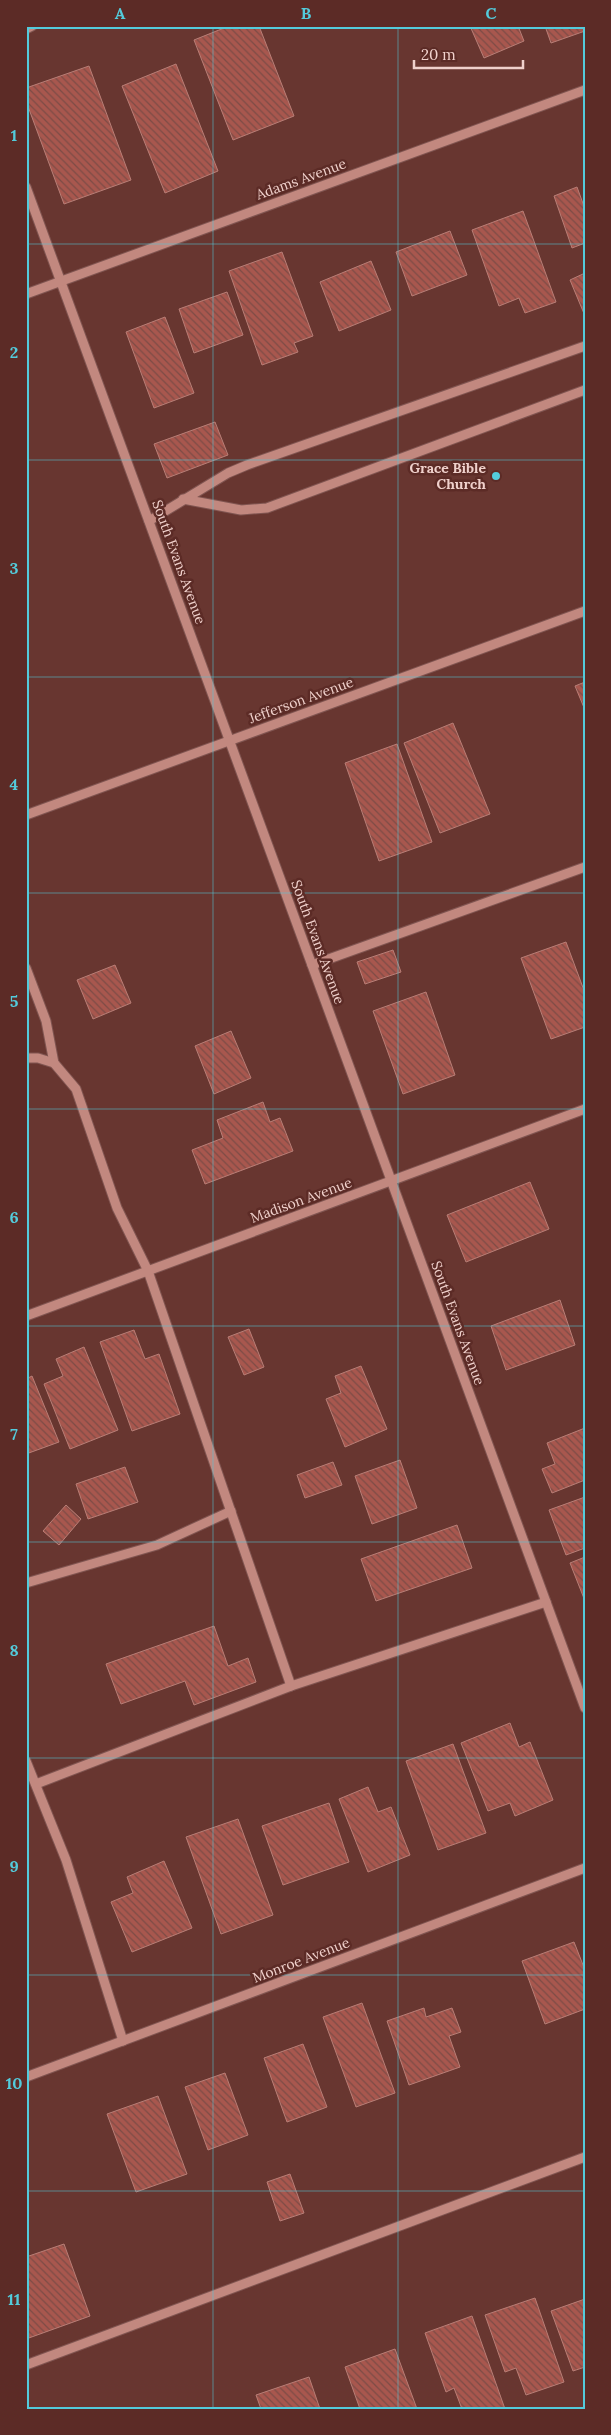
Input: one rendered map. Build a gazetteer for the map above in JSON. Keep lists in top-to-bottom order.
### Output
{
  "streets": {
    "street": [
      "Adams Avenue",
      "South Evans Avenue",
      "Jefferson Avenue",
      "Madison Avenue",
      "Monroe Avenue"
    ]
  },
  "crossings": [
    ["Adams Avenue", "South Evans Avenue"],
    ["South Evans Avenue", "Jefferson Avenue"],
    ["South Evans Avenue", "Madison Avenue"]
  ],
  "places": ["Grace Bible Church"],
  "scale_bar": "20 m",
  "grid": {
    "columns": ["A", "B", "C"],
    "rows": [
      "1",
      "2",
      "3",
      "4",
      "5",
      "6",
      "7",
      "8",
      "9",
      "10",
      "11"
    ]
  }
}
